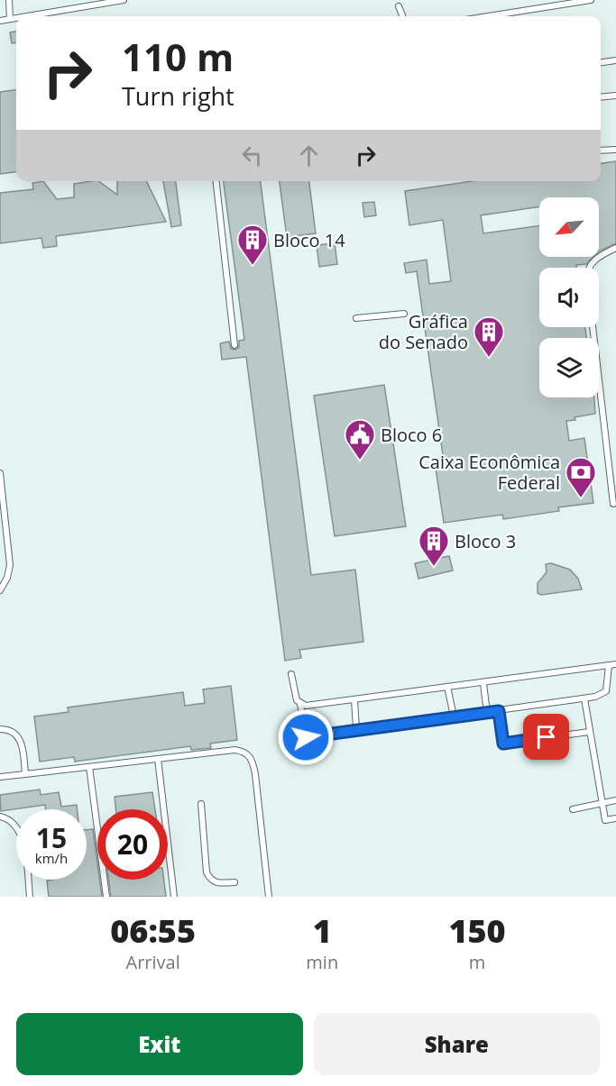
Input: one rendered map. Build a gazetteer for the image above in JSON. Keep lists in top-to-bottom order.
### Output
{
  "places": {
    "building": ["Bloco 14", "Gráfica do Senado", "Bloco 3"],
    "public building": ["Bloco 6"],
    "bank": ["Caixa Econômica Federal"]
  },
  "north": "bottom left",
  "page": {
    "turn": ["110 m", "Turn right"],
    "speed": "15 km/h",
    "limit": "20",
    "eta": [
      "06:55",
      "Arrival",
      "1",
      "min",
      "150",
      "m"
    ],
    "buttons": ["Exit", "Share"]
  }
}
